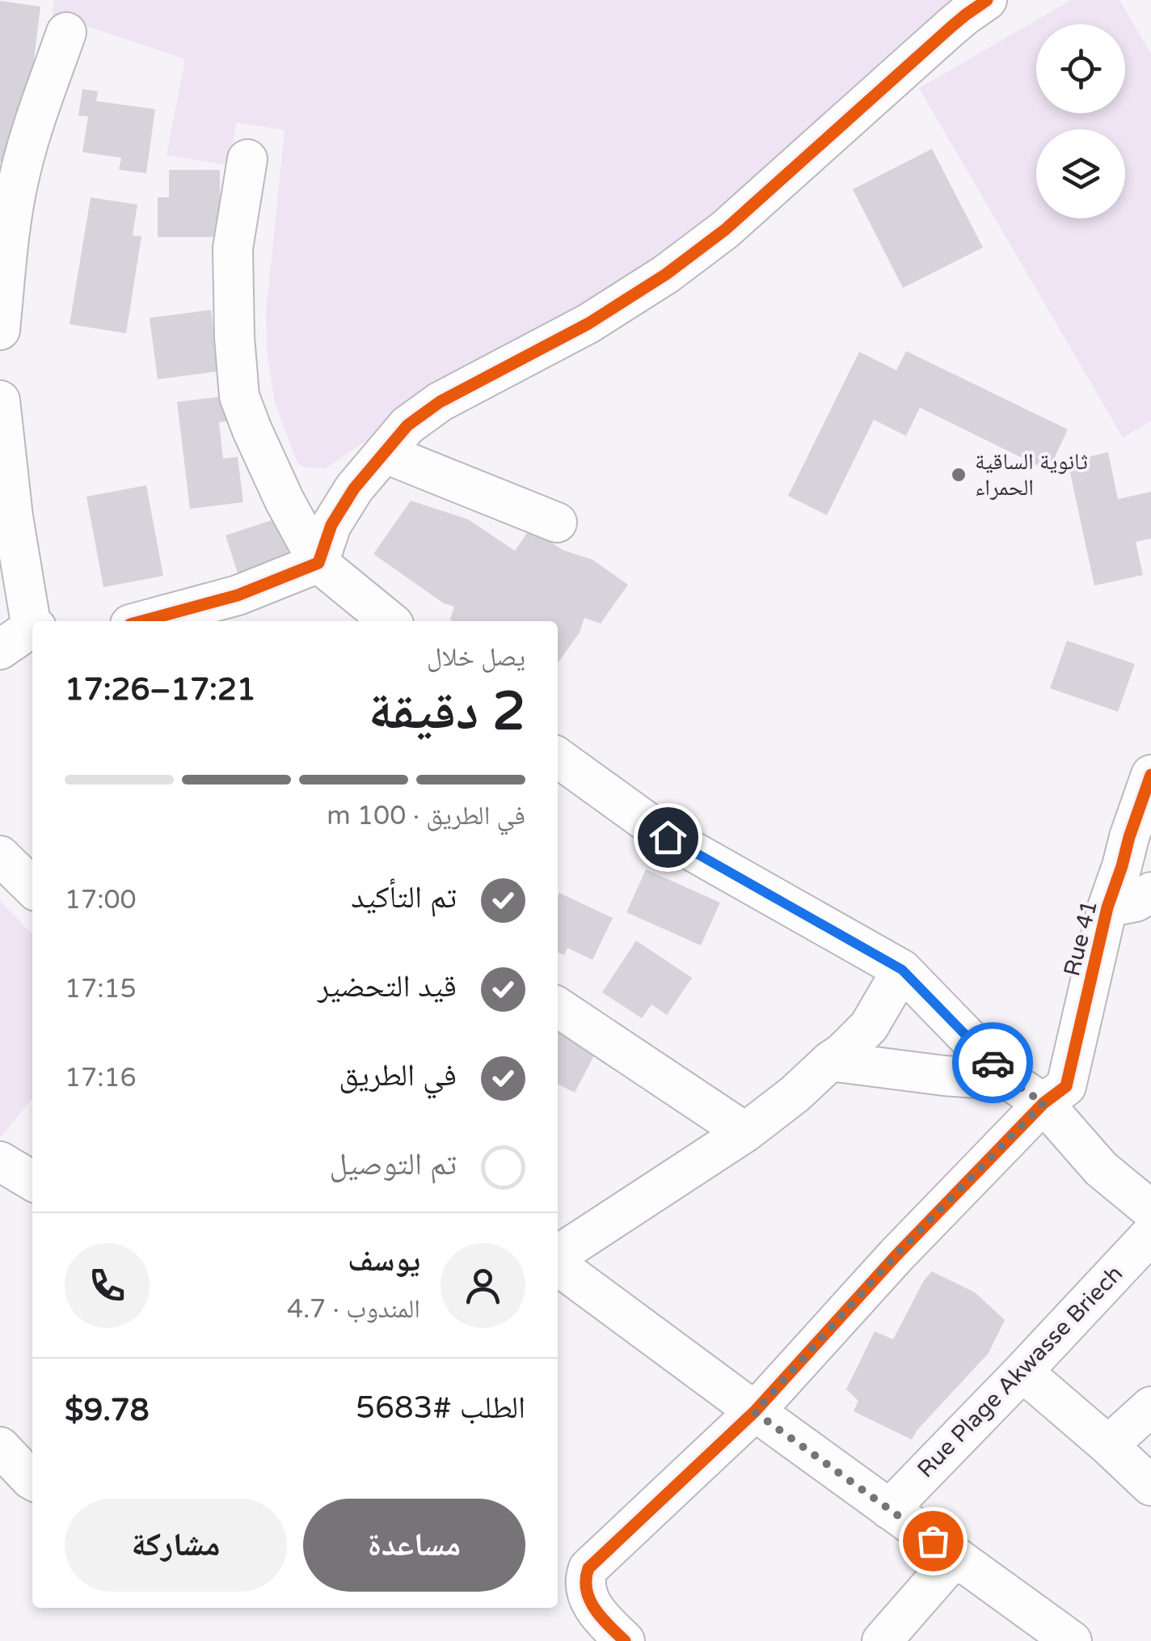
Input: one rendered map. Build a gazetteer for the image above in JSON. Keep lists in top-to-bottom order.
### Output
{
  "streets": {
    "street": ["Rue 41", "Rue Plage Akwasse Briech"]
  },
  "places": ["ثانوية الساقية الحمراء"],
  "page": {
    "heading": ["2 دقيقة", "يصل خلال", "17:21–17:26"],
    "panel": [
      "يوسف",
      "المندوب · 4.7",
      "الطلب #5683",
      "$9.78"
    ],
    "bar": "في الطريق · 100 m",
    "list": [
      ["تم التأكيد", "17:00"],
      ["قيد التحضير", "17:15"],
      ["في الطريق", "17:16"],
      "تم التوصيل"
    ],
    "buttons": ["مساعدة", "مشاركة"]
  }
}
